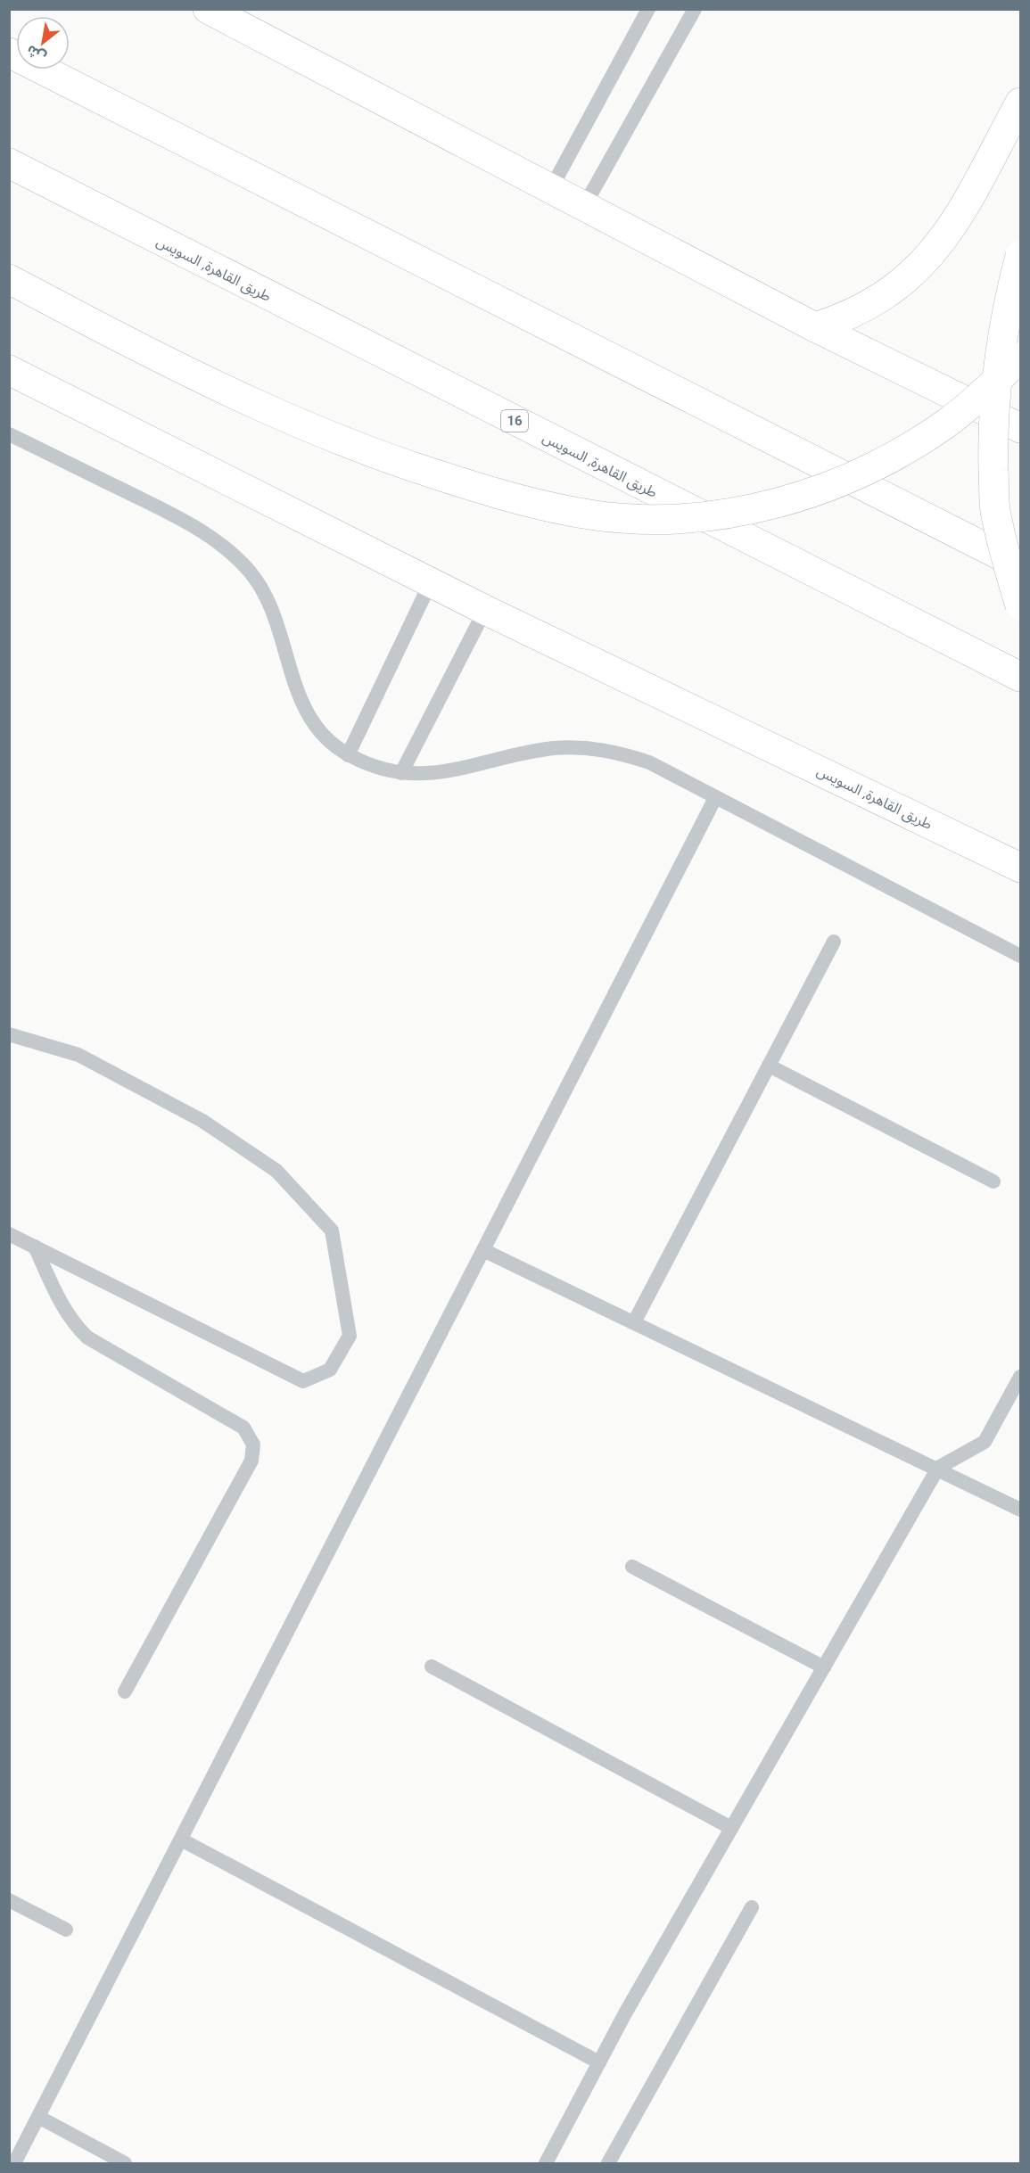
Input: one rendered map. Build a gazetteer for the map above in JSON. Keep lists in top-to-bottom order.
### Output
{
  "streets": {
    "main road": ["طريق القاهرة, السويس", "16"]
  },
  "north": "bottom left"
}
